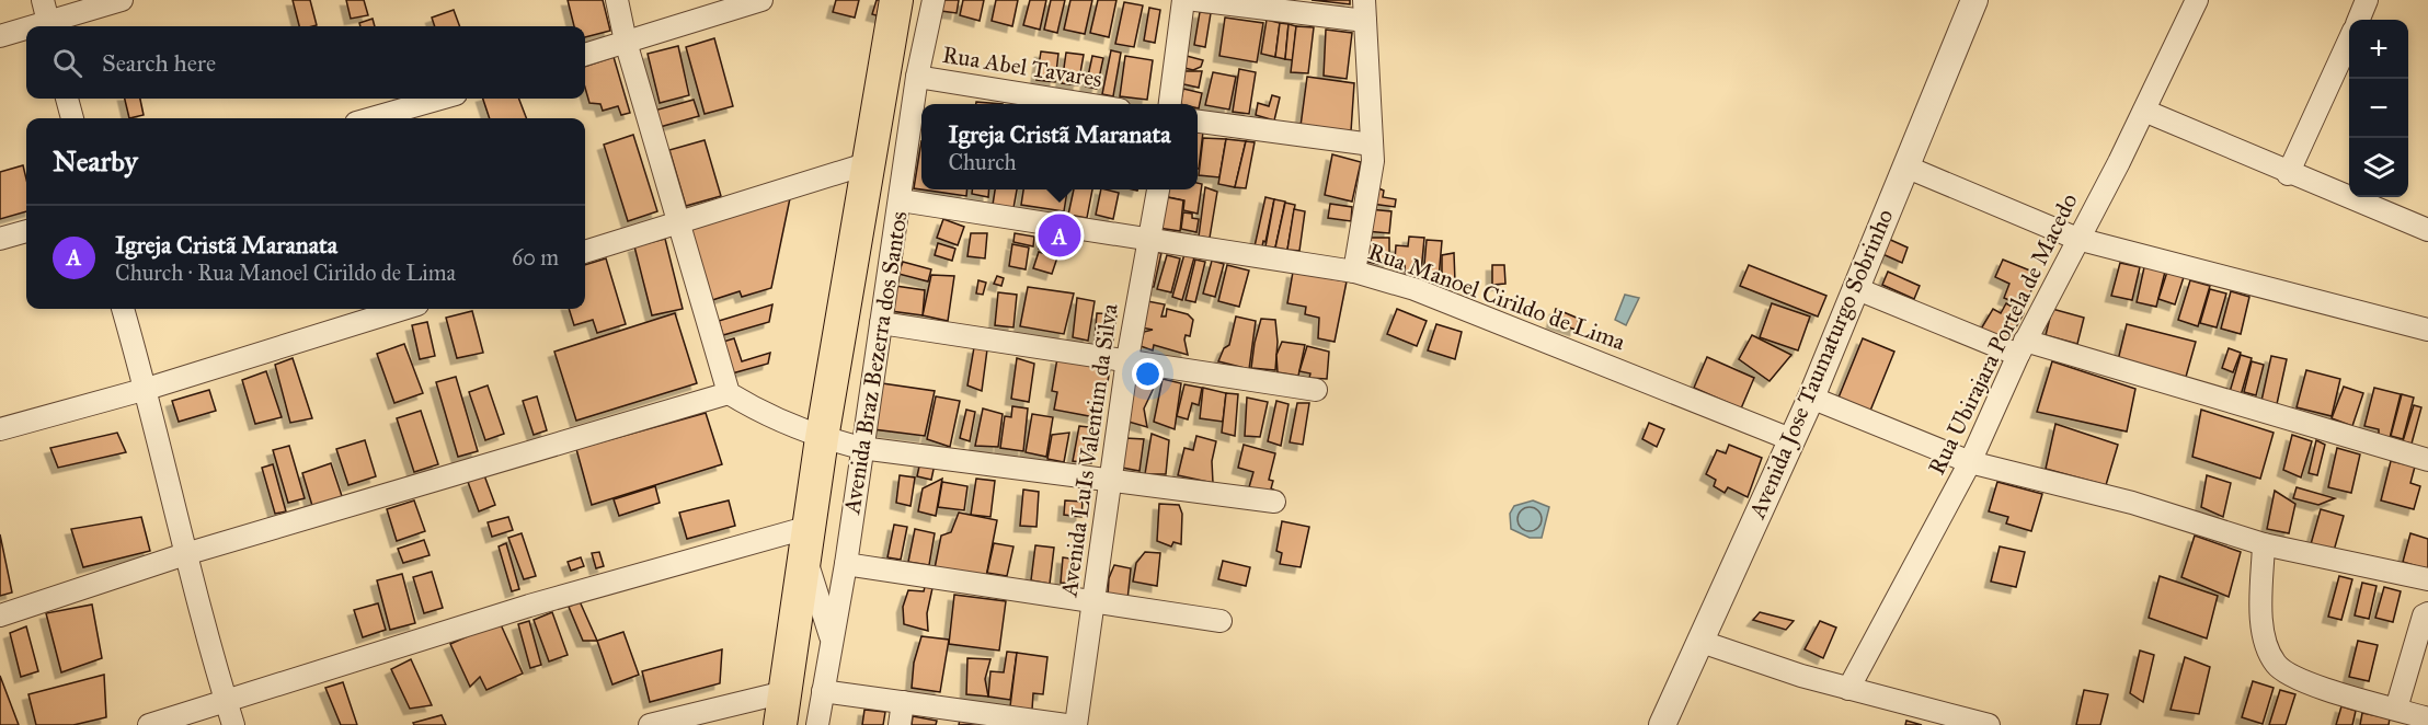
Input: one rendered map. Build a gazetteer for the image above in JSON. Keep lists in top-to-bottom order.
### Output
{
  "streets": {
    "main road": ["Avenida Braz Bezerra dos Santos"],
    "street": [
      "Rua Abel Tavares",
      "Rua Manoel Cirildo de Lima",
      "Rua Ubirajara Portela de Macedo",
      "Avenida Jose Taumaturgo Sobrinho",
      "Avenida LuIs Valentim da Silva"
    ]
  },
  "crossings": [
    ["Rua Abel Tavares", "Avenida Braz Bezerra dos Santos"],
    ["Rua Manoel Cirildo de Lima", "Avenida Braz Bezerra dos Santos"],
    ["Rua Manoel Cirildo de Lima", "Avenida Jose Taumaturgo Sobrinho"],
    ["Rua Manoel Cirildo de Lima", "Avenida LuIs Valentim da Silva"]
  ],
  "page": {
    "map_buttons": ["+", "−"],
    "search": "Search here",
    "popup": ["Igreja Cristã Maranata", "Church"],
    "heading": "Nearby",
    "list": [
      {
        "mark": "A",
        "name": "Igreja Cristã Maranata",
        "note": "Church · Rua Manoel Cirildo de Lima",
        "value": "60 m"
      }
    ],
    "pins": "A"
  }
}
